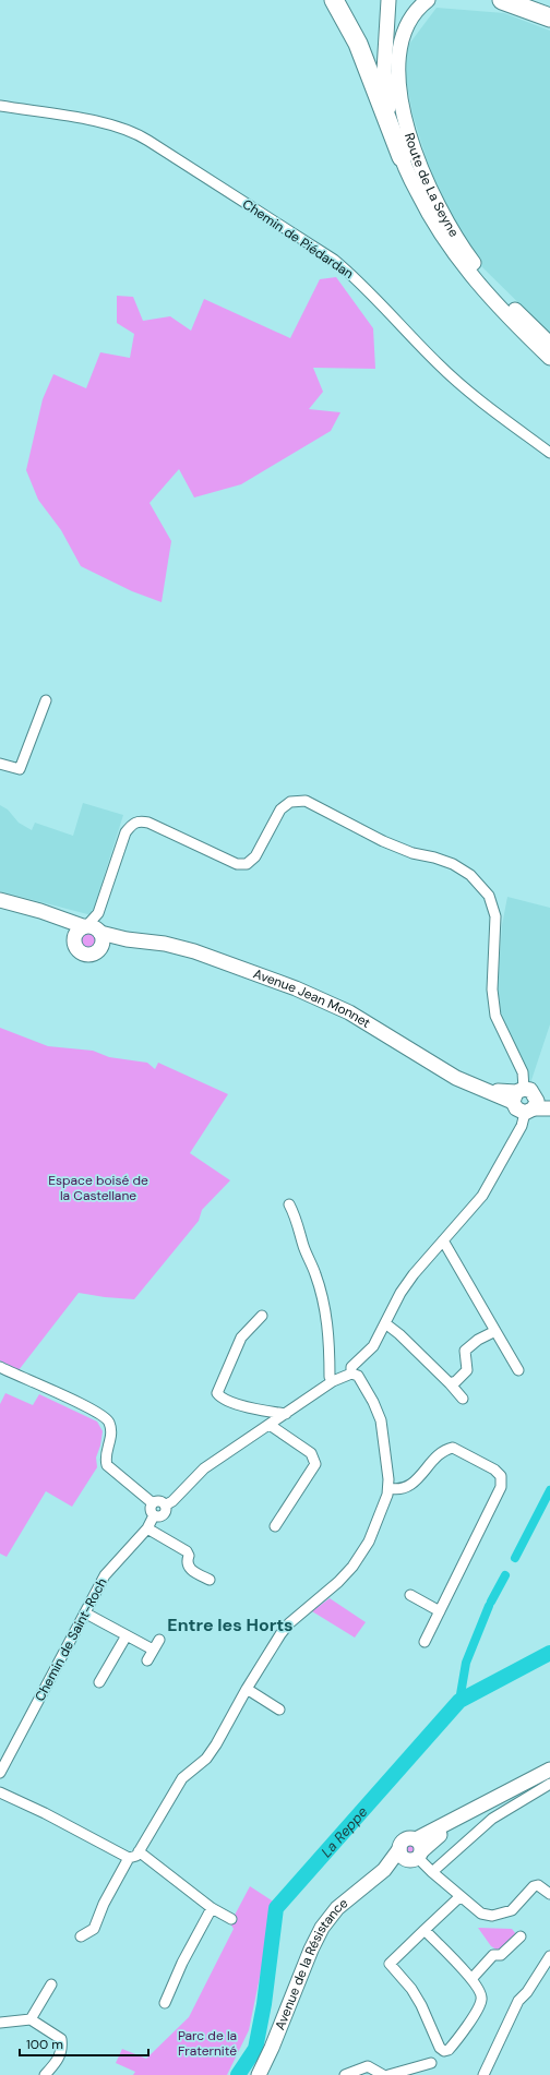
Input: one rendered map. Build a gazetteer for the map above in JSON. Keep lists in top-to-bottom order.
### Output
{
  "streets": {
    "main road": ["Route de La Seyne", "Avenue Jean Monnet", "Avenue de la Résistance"],
    "street": ["Chemin de Piédardan", "Chemin de Saint-Roch"]
  },
  "districts": ["Entre les Horts"],
  "water": ["La Reppe"],
  "parks": ["Espace boisé de la Castellane", "Parc de la Fraternité"],
  "scale_bar": "100 m"
}
